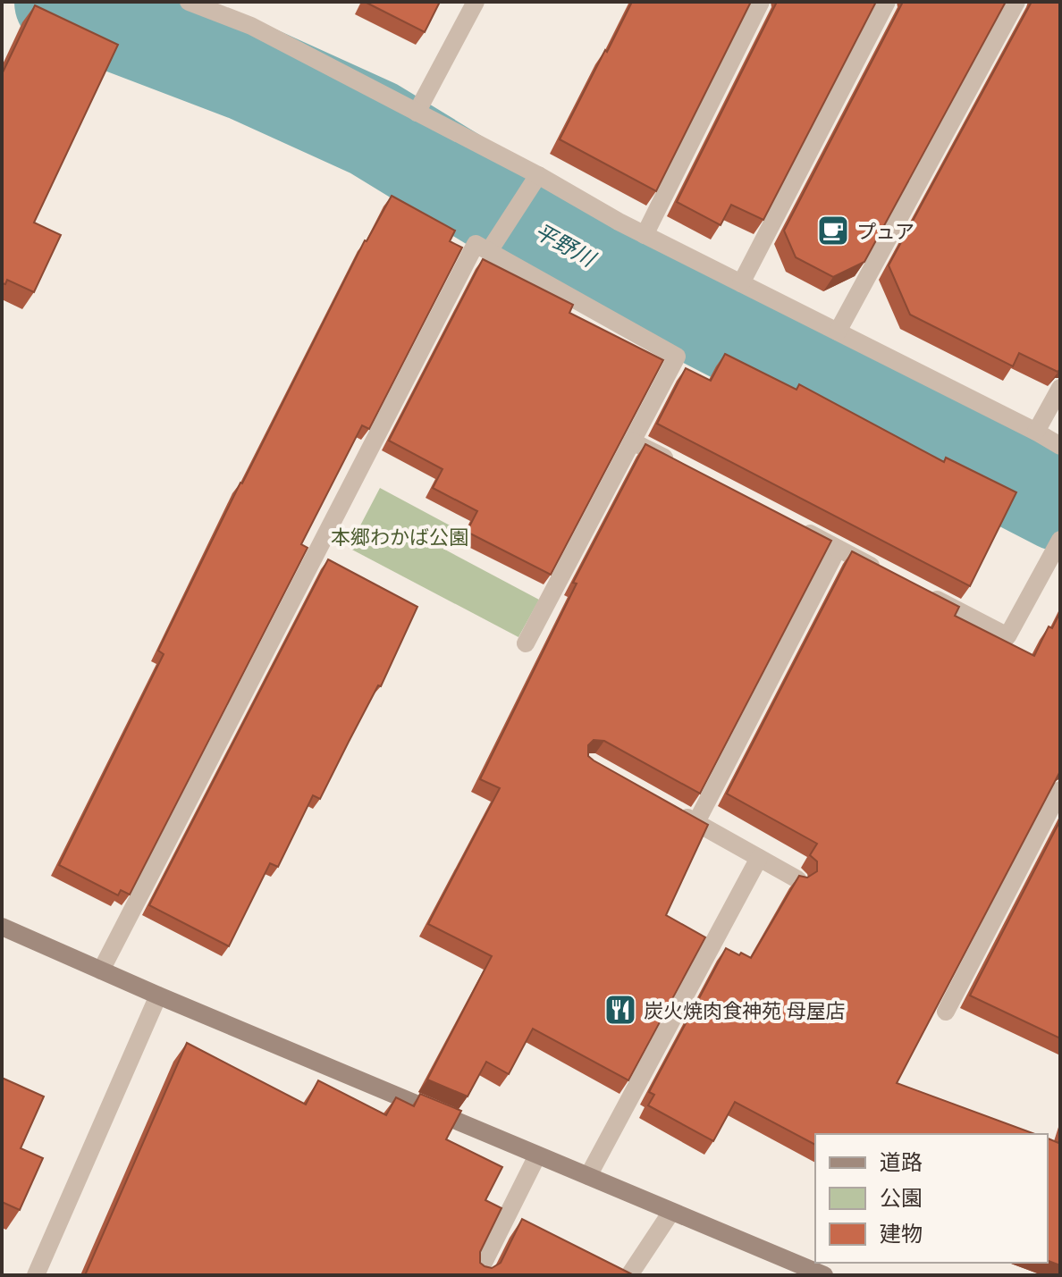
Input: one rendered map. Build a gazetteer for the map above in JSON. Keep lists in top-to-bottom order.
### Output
{
  "water": ["平野川"],
  "parks": ["本郷わかば公園"],
  "places": {
    "cafe": ["プュア"],
    "restaurant": ["炭火焼肉食神苑 母屋店"]
  },
  "legend": ["道路", "公園", "建物"]
}
